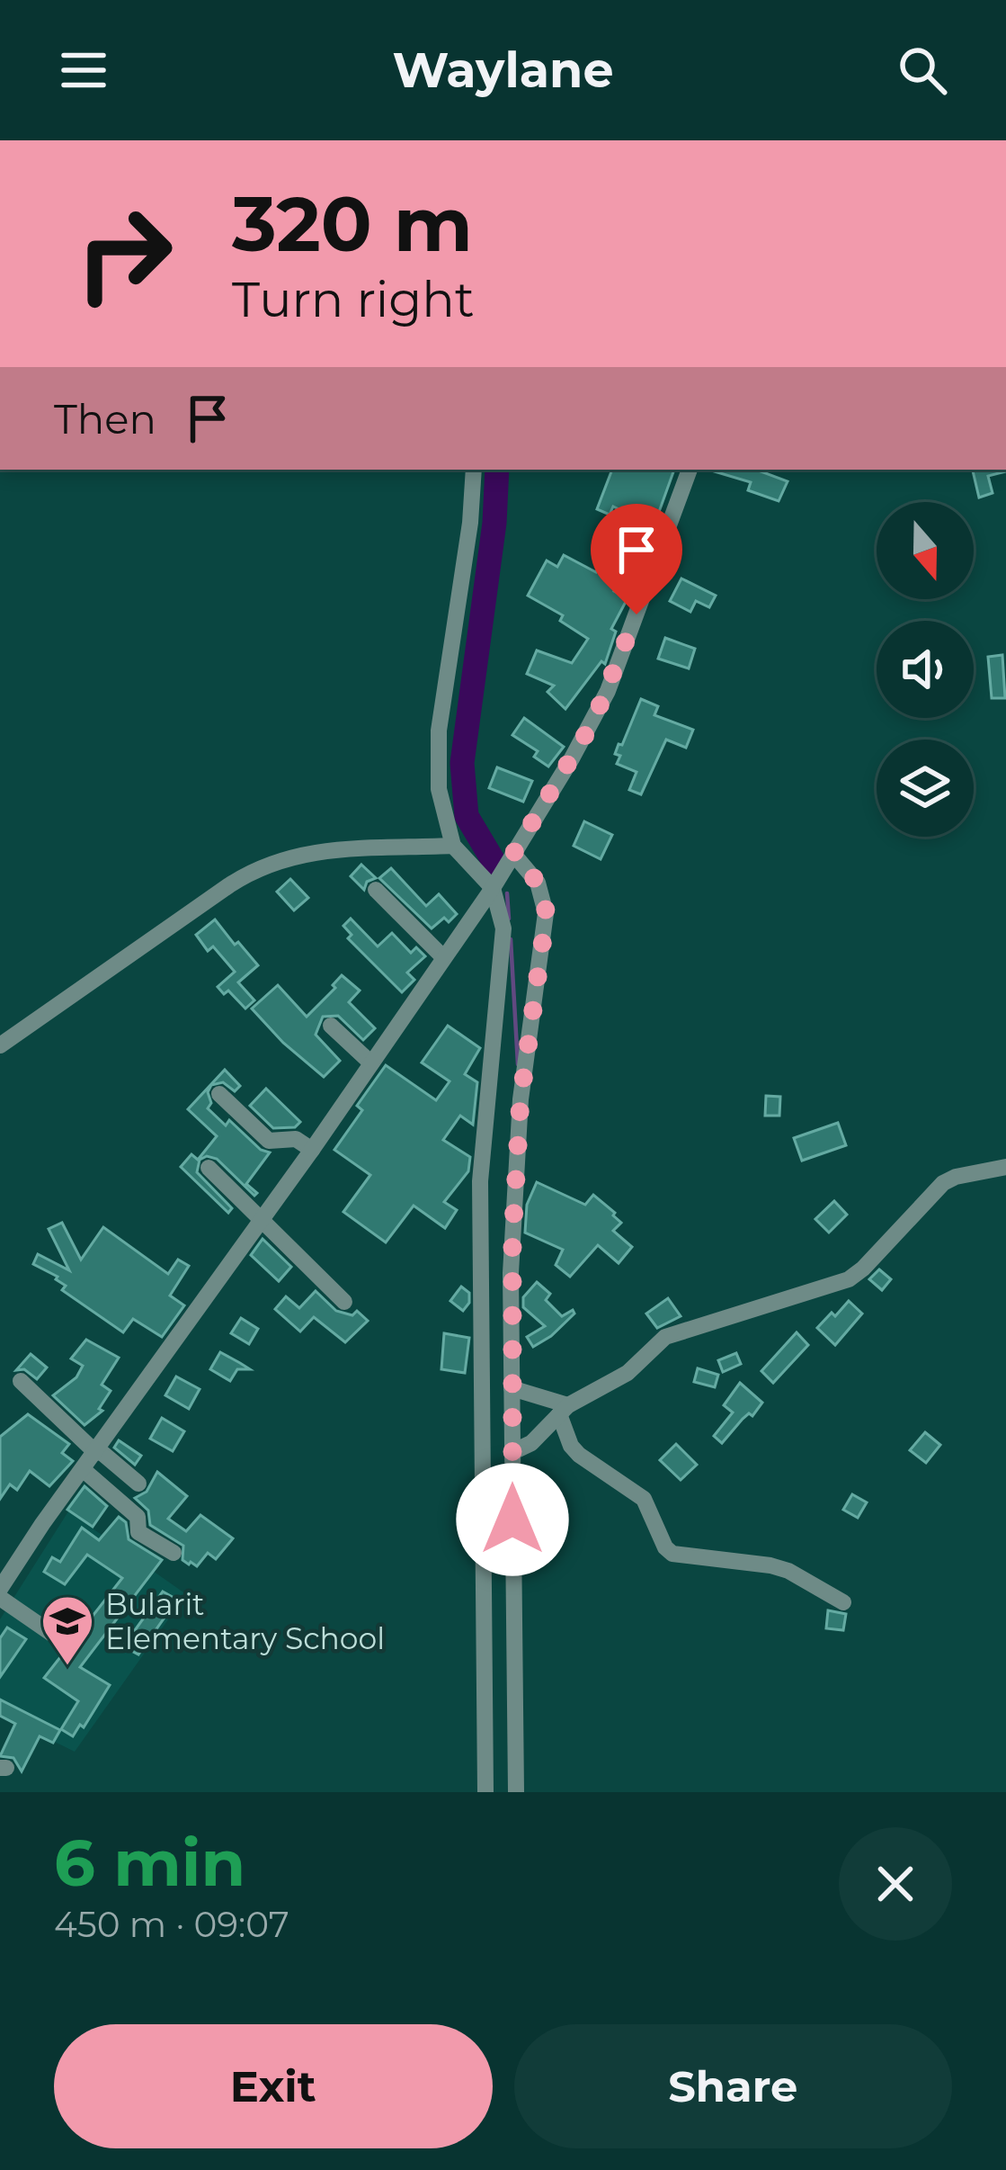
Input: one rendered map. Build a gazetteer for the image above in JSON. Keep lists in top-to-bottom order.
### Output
{
  "places": {
    "school or university": ["Bularit Elementary School"]
  },
  "north": "bottom",
  "page": {
    "header": "Waylane",
    "turn": ["320 m", "Turn right"],
    "then": "Then",
    "heading": ["6 min", "450 m · 09:07"],
    "buttons": ["Exit", "Share"]
  }
}
